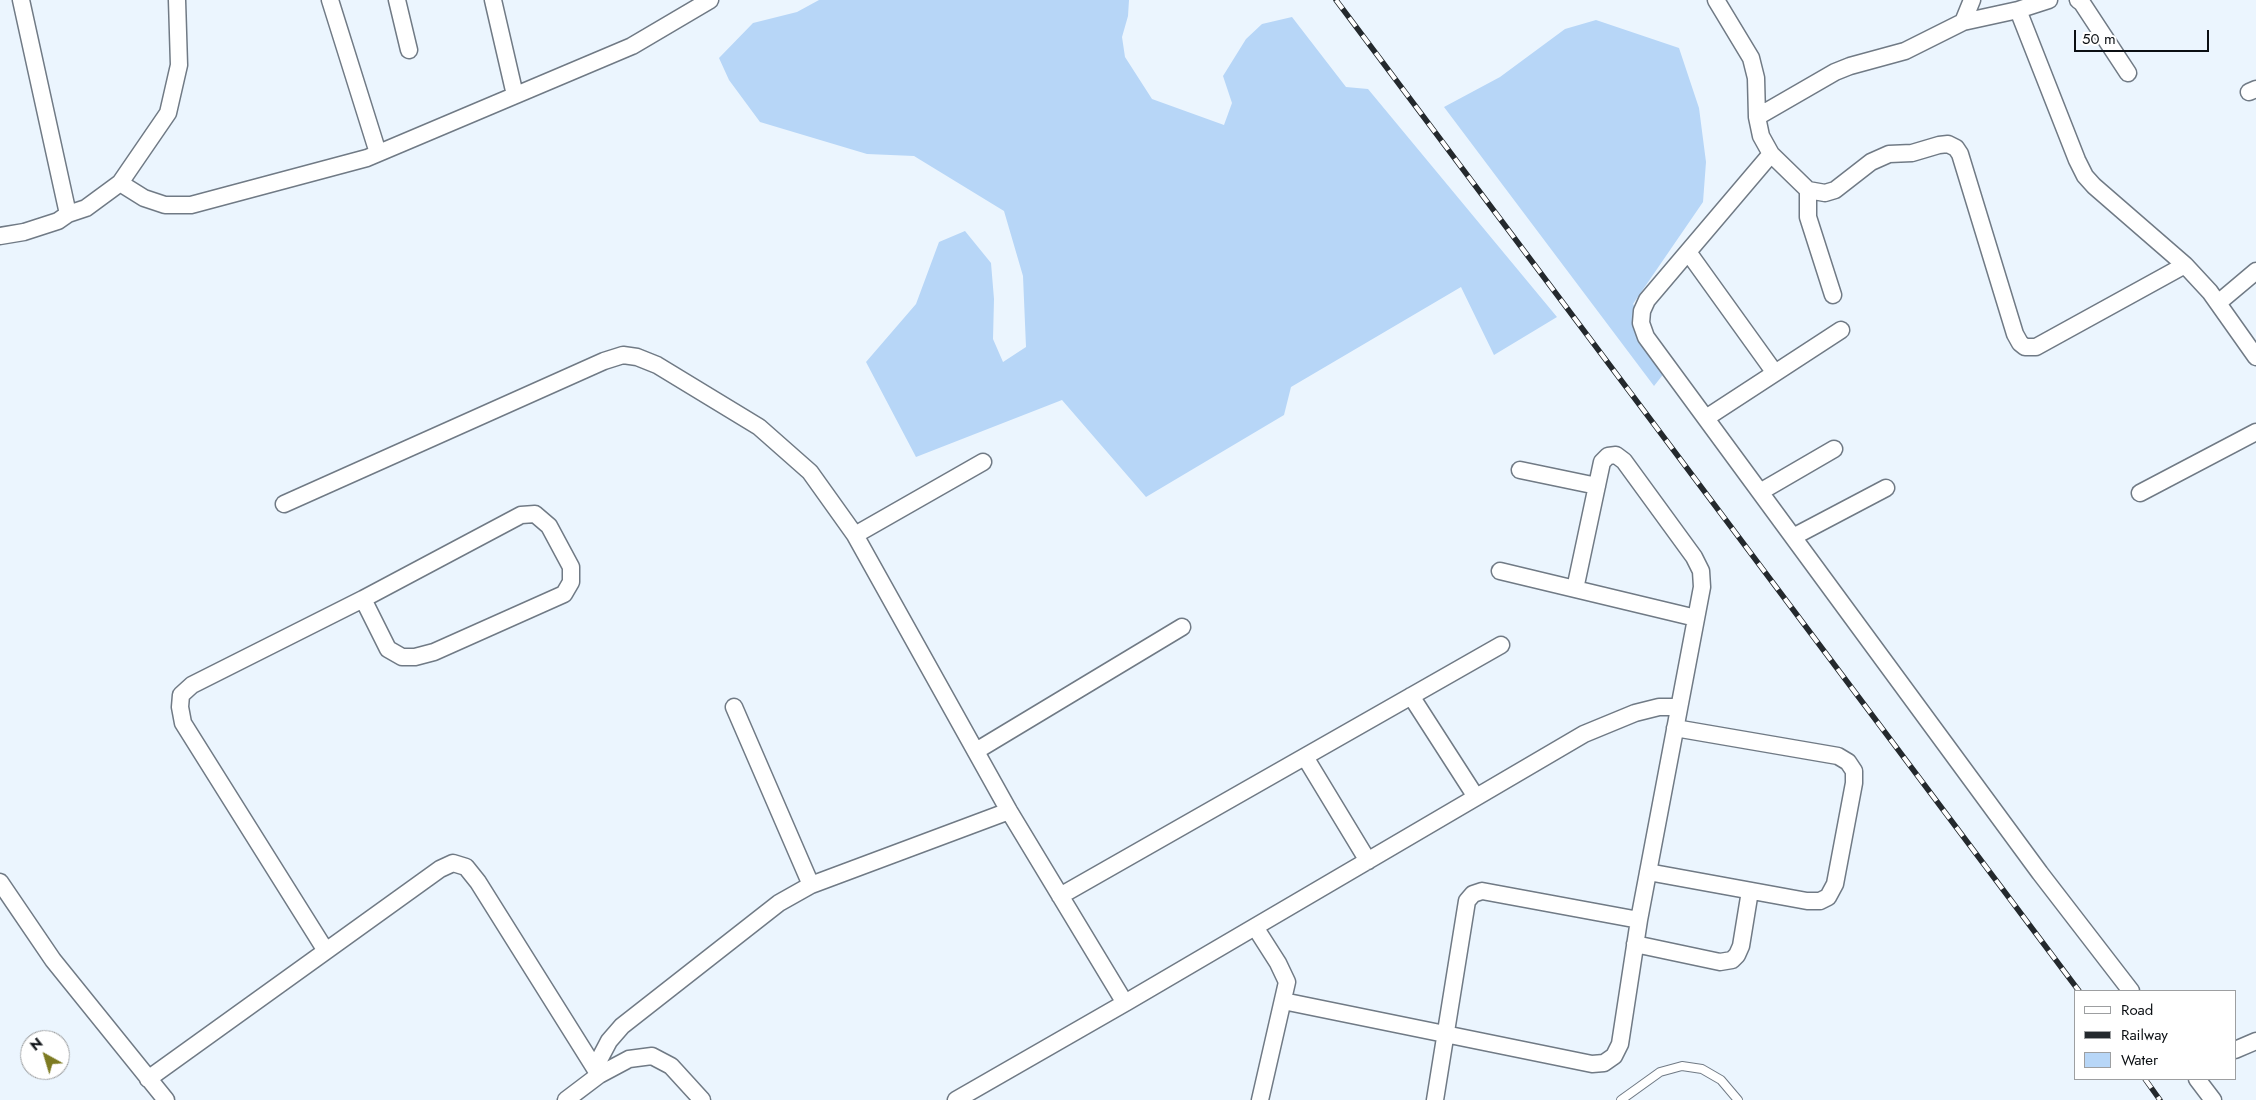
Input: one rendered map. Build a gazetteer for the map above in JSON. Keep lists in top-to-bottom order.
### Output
{
  "legend": ["Road", "Railway", "Water"],
  "scale_bar": "50 m",
  "north": "top left"
}
